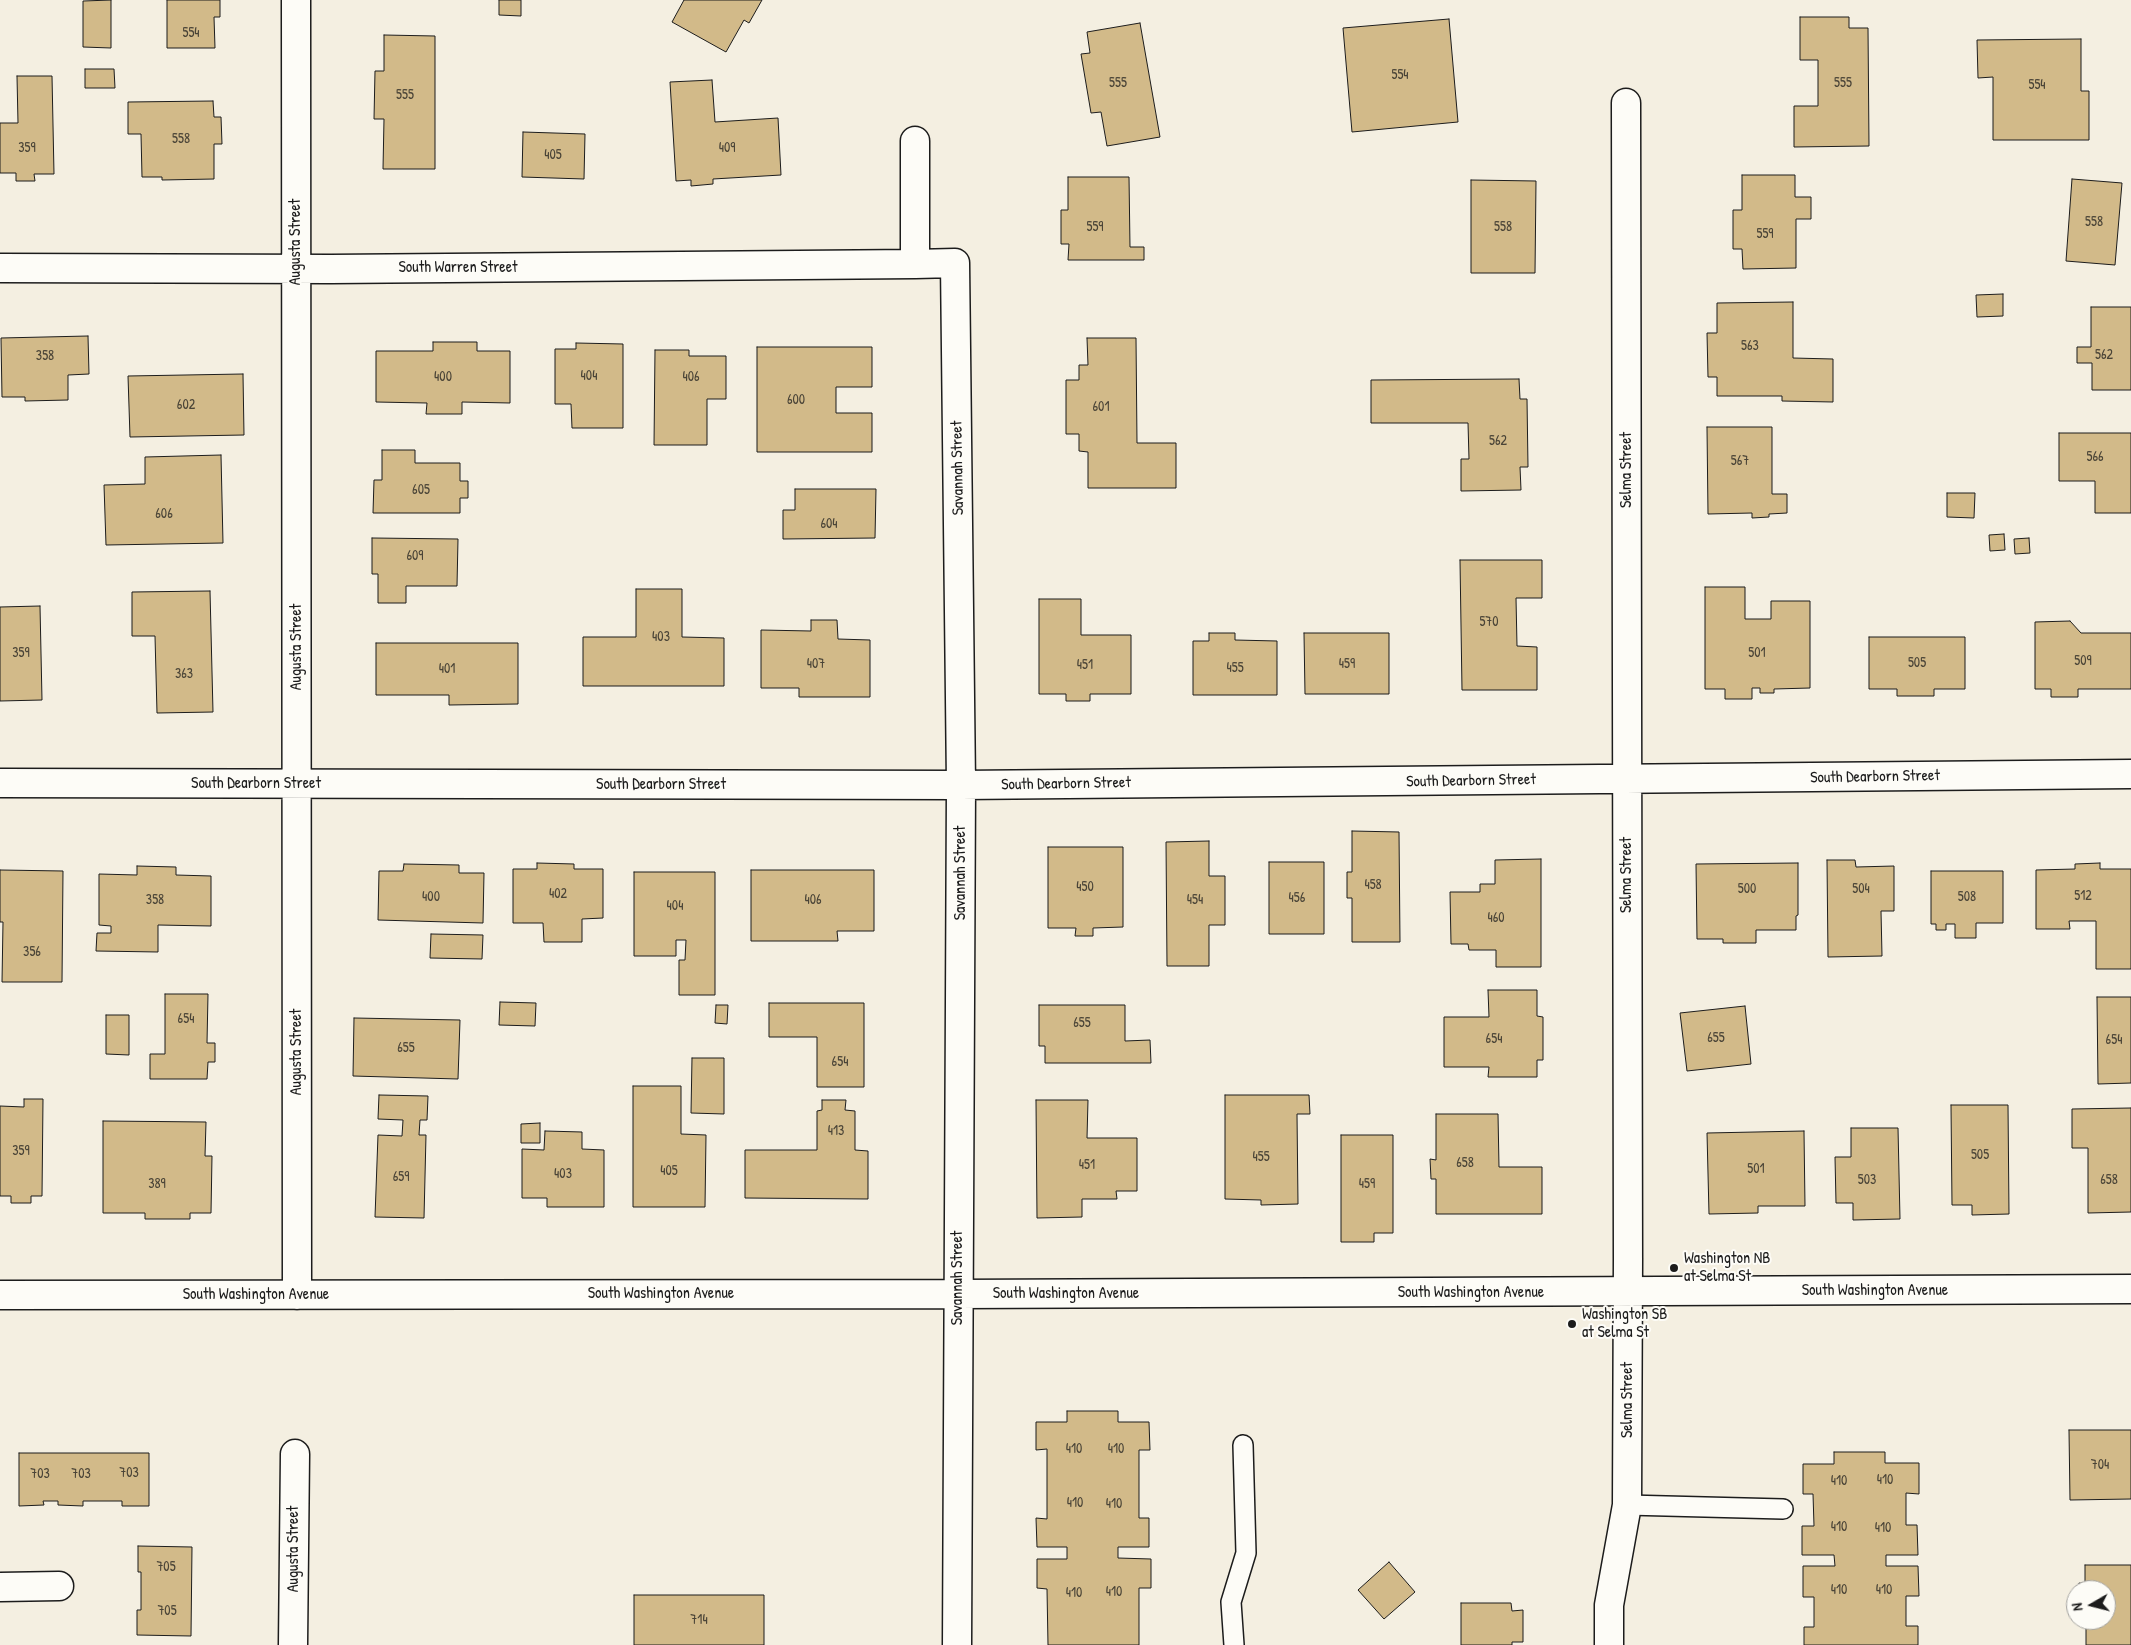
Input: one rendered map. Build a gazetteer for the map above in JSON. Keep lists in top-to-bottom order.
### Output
{
  "streets": {
    "street": [
      "Augusta Street",
      "South Warren Street",
      "Savannah Street",
      "Selma Street",
      "South Dearborn Street",
      "South Washington Avenue"
    ]
  },
  "crossings": [
    ["Augusta Street", "South Warren Street"],
    ["Augusta Street", "South Dearborn Street"],
    ["Augusta Street", "South Washington Avenue"],
    ["South Warren Street", "Savannah Street"],
    ["Savannah Street", "South Dearborn Street"],
    ["Savannah Street", "South Washington Avenue"],
    ["Selma Street", "South Dearborn Street"],
    ["Selma Street", "South Washington Avenue"]
  ],
  "places": ["Washington NB at Selma St", "Washington SB at Selma St"],
  "house_numbers": [
    "554",
    "554",
    "555",
    "555",
    "554",
    "555",
    "558",
    "359",
    "409",
    "405",
    "558",
    "559",
    "558",
    "559",
    "563",
    "562",
    "358",
    "404",
    "400",
    "406",
    "600",
    "602",
    "601",
    "562",
    "566",
    "567",
    "605",
    "606",
    "604",
    "609",
    "570",
    "403",
    "359",
    "501",
    "509",
    "505",
    "407",
    "459",
    "451",
    "455",
    "401",
    "363",
    "458",
    "450",
    "500",
    "504",
    "402",
    "512",
    "400",
    "508",
    "456",
    "358",
    "406",
    "454",
    "404",
    "460",
    "356",
    "654",
    "655",
    "655",
    "654",
    "654",
    "655",
    "654",
    "413",
    "359",
    "505",
    "455",
    "658",
    "451",
    "501",
    "405",
    "403",
    "659",
    "503",
    "658",
    "389",
    "459",
    "410",
    "410",
    "704",
    "703",
    "703",
    "703",
    "410",
    "410",
    "410",
    "410",
    "410",
    "410",
    "705",
    "410",
    "410",
    "410",
    "410",
    "705",
    "714"
  ],
  "north": "left"
}
